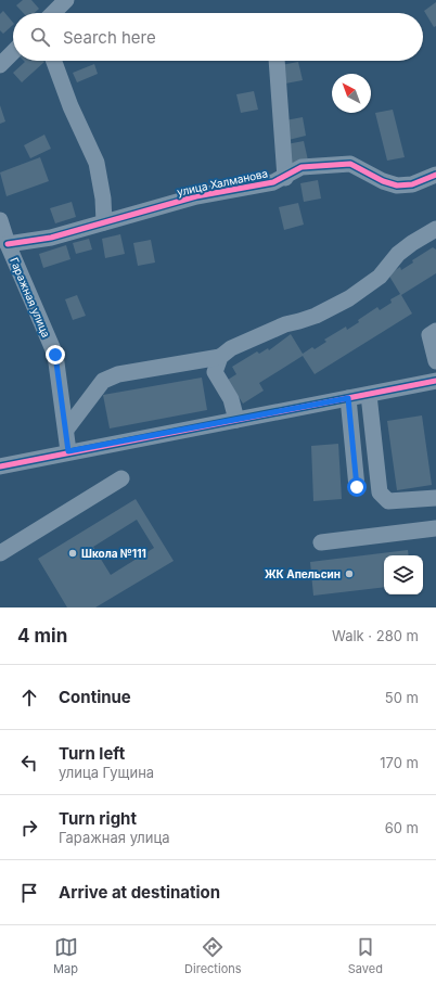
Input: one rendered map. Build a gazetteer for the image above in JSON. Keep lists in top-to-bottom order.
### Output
{
  "streets": {
    "street": ["улица Халманова", "Гаражная улица"]
  },
  "crossings": [
    ["улица Халманова", "Гаражная улица"]
  ],
  "places": ["Школа №111", "ЖК Апельсин"],
  "north": "top left",
  "page": {
    "search": "Search here",
    "heading": ["4 min", "Walk · 280 m"],
    "list": [
      ["Continue", "50 m"],
      ["Turn left", "улица Гущина", "170 m"],
      ["Turn right", "Гаражная улица", "60 m"],
      "Arrive at destination"
    ],
    "nav": ["Map", "Directions", "Saved"]
  }
}
